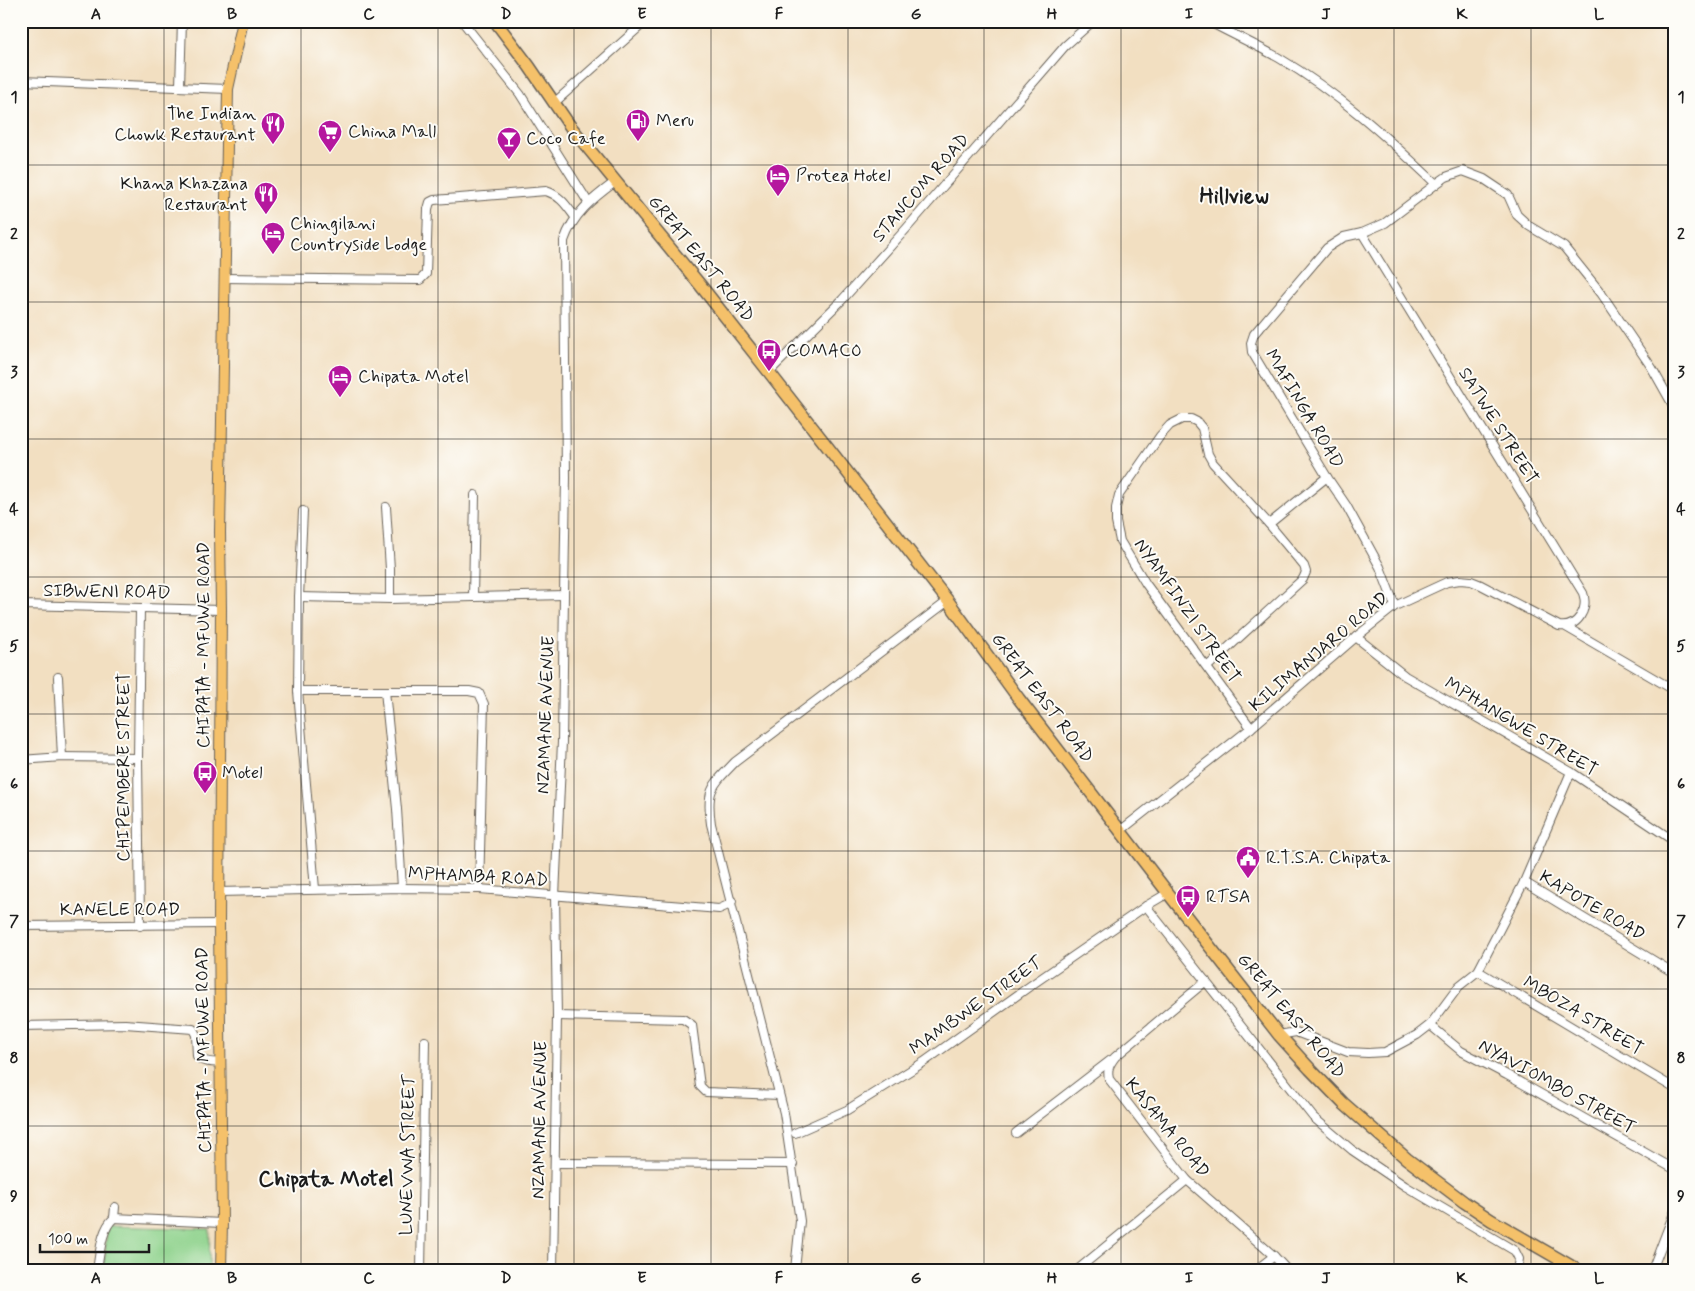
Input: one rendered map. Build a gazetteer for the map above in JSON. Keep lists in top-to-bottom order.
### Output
{
  "streets": {
    "highway": ["GREAT EAST ROAD"],
    "main road": ["CHIPATA - MFUWE ROAD"],
    "street": [
      "STANCOM ROAD",
      "MAFINGA ROAD",
      "SATWE STREET",
      "SIBWENI ROAD",
      "NYAMFINZI STREET",
      "KILIMANJARO ROAD",
      "NZAMANE AVENUE",
      "MPHANGWE STREET",
      "CHIPEMBERE STREET",
      "MPHAMBA ROAD",
      "KAPOTE ROAD",
      "KANELE ROAD",
      "MAMBWE STREET",
      "MBOZA STREET",
      "NYAVIOMBO STREET",
      "KASAMA ROAD",
      "LUNEVWA STREET"
    ]
  },
  "crossings": [
    ["STANCOM ROAD", "GREAT EAST ROAD"],
    ["GREAT EAST ROAD", "KILIMANJARO ROAD"],
    ["GREAT EAST ROAD", "NZAMANE AVENUE"],
    ["GREAT EAST ROAD", "KAPOTE ROAD"],
    ["GREAT EAST ROAD", "MAMBWE STREET"],
    ["MAFINGA ROAD", "SATWE STREET"],
    ["MAFINGA ROAD", "KILIMANJARO ROAD"],
    ["SATWE STREET", "KILIMANJARO ROAD"],
    ["SIBWENI ROAD", "CHIPATA - MFUWE ROAD"],
    ["SIBWENI ROAD", "CHIPEMBERE STREET"],
    ["NYAMFINZI STREET", "KILIMANJARO ROAD"],
    ["CHIPATA - MFUWE ROAD", "MPHAMBA ROAD"],
    ["CHIPATA - MFUWE ROAD", "KANELE ROAD"],
    ["KILIMANJARO ROAD", "MPHANGWE STREET"],
    ["NZAMANE AVENUE", "MPHAMBA ROAD"],
    ["CHIPEMBERE STREET", "KANELE ROAD"],
    ["KAPOTE ROAD", "MBOZA STREET"],
    ["KAPOTE ROAD", "NYAVIOMBO STREET"]
  ],
  "districts": ["Hillview", "Chipata Motel"],
  "places": {
    "fuel station": ["Meru"],
    "restaurant": ["The Indian Chowk Restaurant", "Khana Khazana Restaurant"],
    "supermarket": ["China Mall"],
    "bar": ["Coco Cafe"],
    "hotel": ["Protea Hotel", "Chingilani Countryside Lodge", "Chipata Motel"],
    "bus stop": ["COMACO", "Motel", "RTSA"],
    "public building": ["R.T.S.A. Chipata"]
  },
  "scale_bar": "100 m",
  "grid": {
    "columns": [
      "A",
      "B",
      "C",
      "D",
      "E",
      "F",
      "G",
      "H",
      "I",
      "J",
      "K",
      "L"
    ],
    "rows": [
      "1",
      "2",
      "3",
      "4",
      "5",
      "6",
      "7",
      "8",
      "9"
    ]
  }
}
